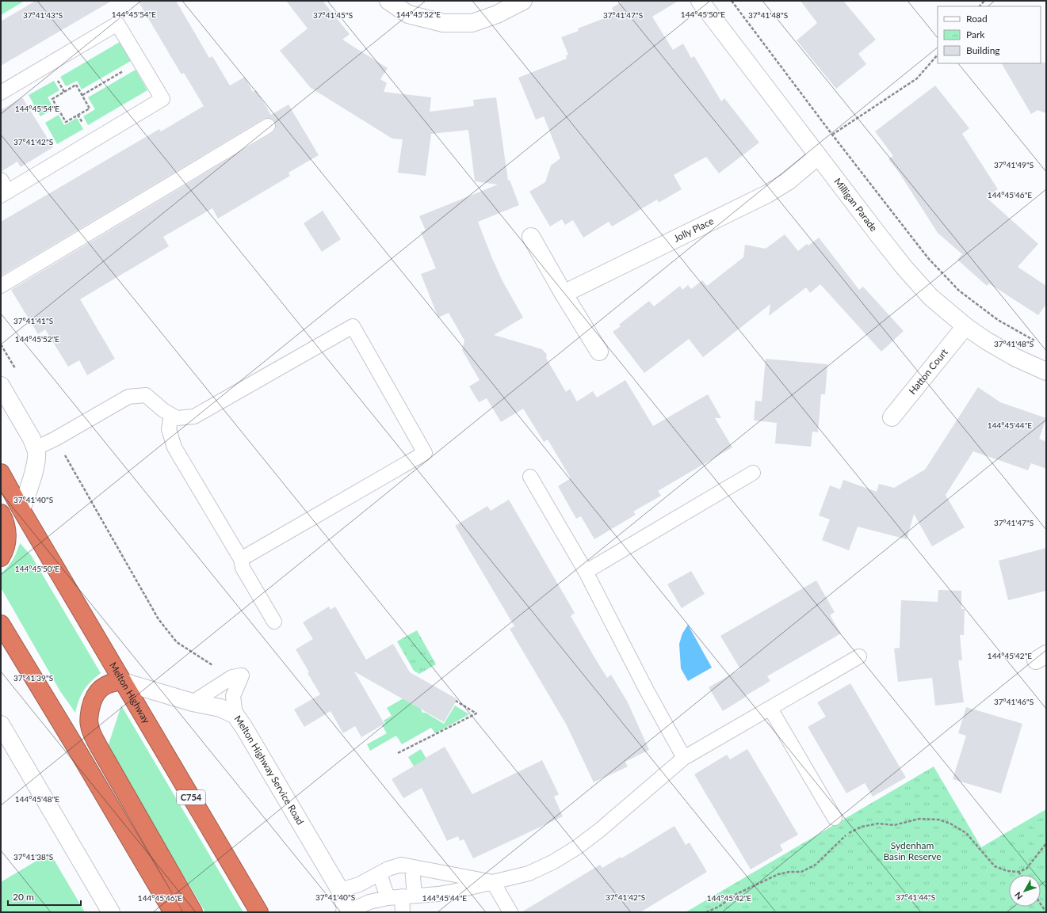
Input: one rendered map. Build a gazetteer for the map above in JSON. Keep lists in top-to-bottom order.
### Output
{
  "streets": {
    "highway": ["Melton Highway", "C754"],
    "street": [
      "Milligan Parade",
      "Jolly Place",
      "Hatton Court",
      "Melton Highway Service Road"
    ]
  },
  "crossings": [
    ["Milligan Parade", "Jolly Place"],
    ["Milligan Parade", "Hatton Court"],
    ["Melton Highway", "Melton Highway Service Road"]
  ],
  "parks": ["Sydenham Basin Reserve"],
  "legend": ["Road", "Park", "Building"],
  "scale_bar": "20 m",
  "north": "bottom left",
  "coordinates": [
    "144°45'54\"E",
    "144°45'52\"E",
    "144°45'50\"E",
    "37°41'48\"S",
    "37°41'43\"S",
    "37°41'45\"S",
    "37°41'47\"S",
    "37°41'42\"S",
    "37°41'49\"S",
    "144°45'46\"E",
    "37°41'41\"S",
    "144°45'44\"E",
    "37°41'40\"S",
    "144°45'42\"E",
    "37°41'39\"S",
    "37°41'46\"S",
    "144°45'48\"E",
    "37°41'38\"S",
    "37°41'44\"S"
  ]
}
